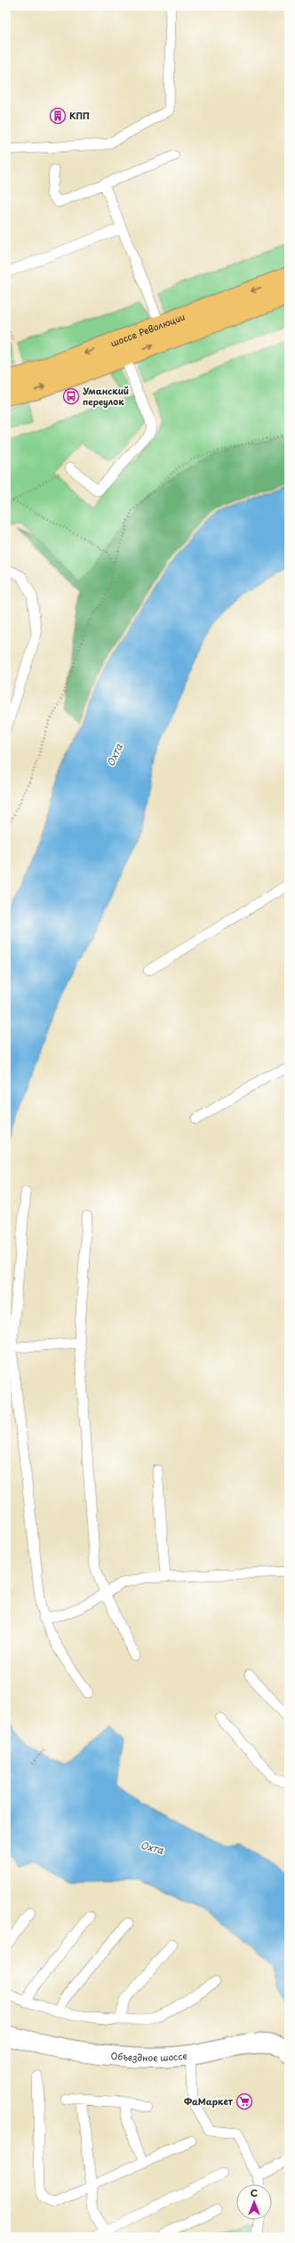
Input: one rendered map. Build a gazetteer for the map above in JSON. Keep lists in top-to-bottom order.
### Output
{
  "streets": {
    "main road": ["шоссе Революции"],
    "street": ["Объездное шоссе"]
  },
  "water": ["Охта"],
  "places": {
    "building": ["КПП"],
    "bus stop": ["Уманский переулок"],
    "supermarket": ["ФаМаркет"]
  },
  "north": "top"
}
